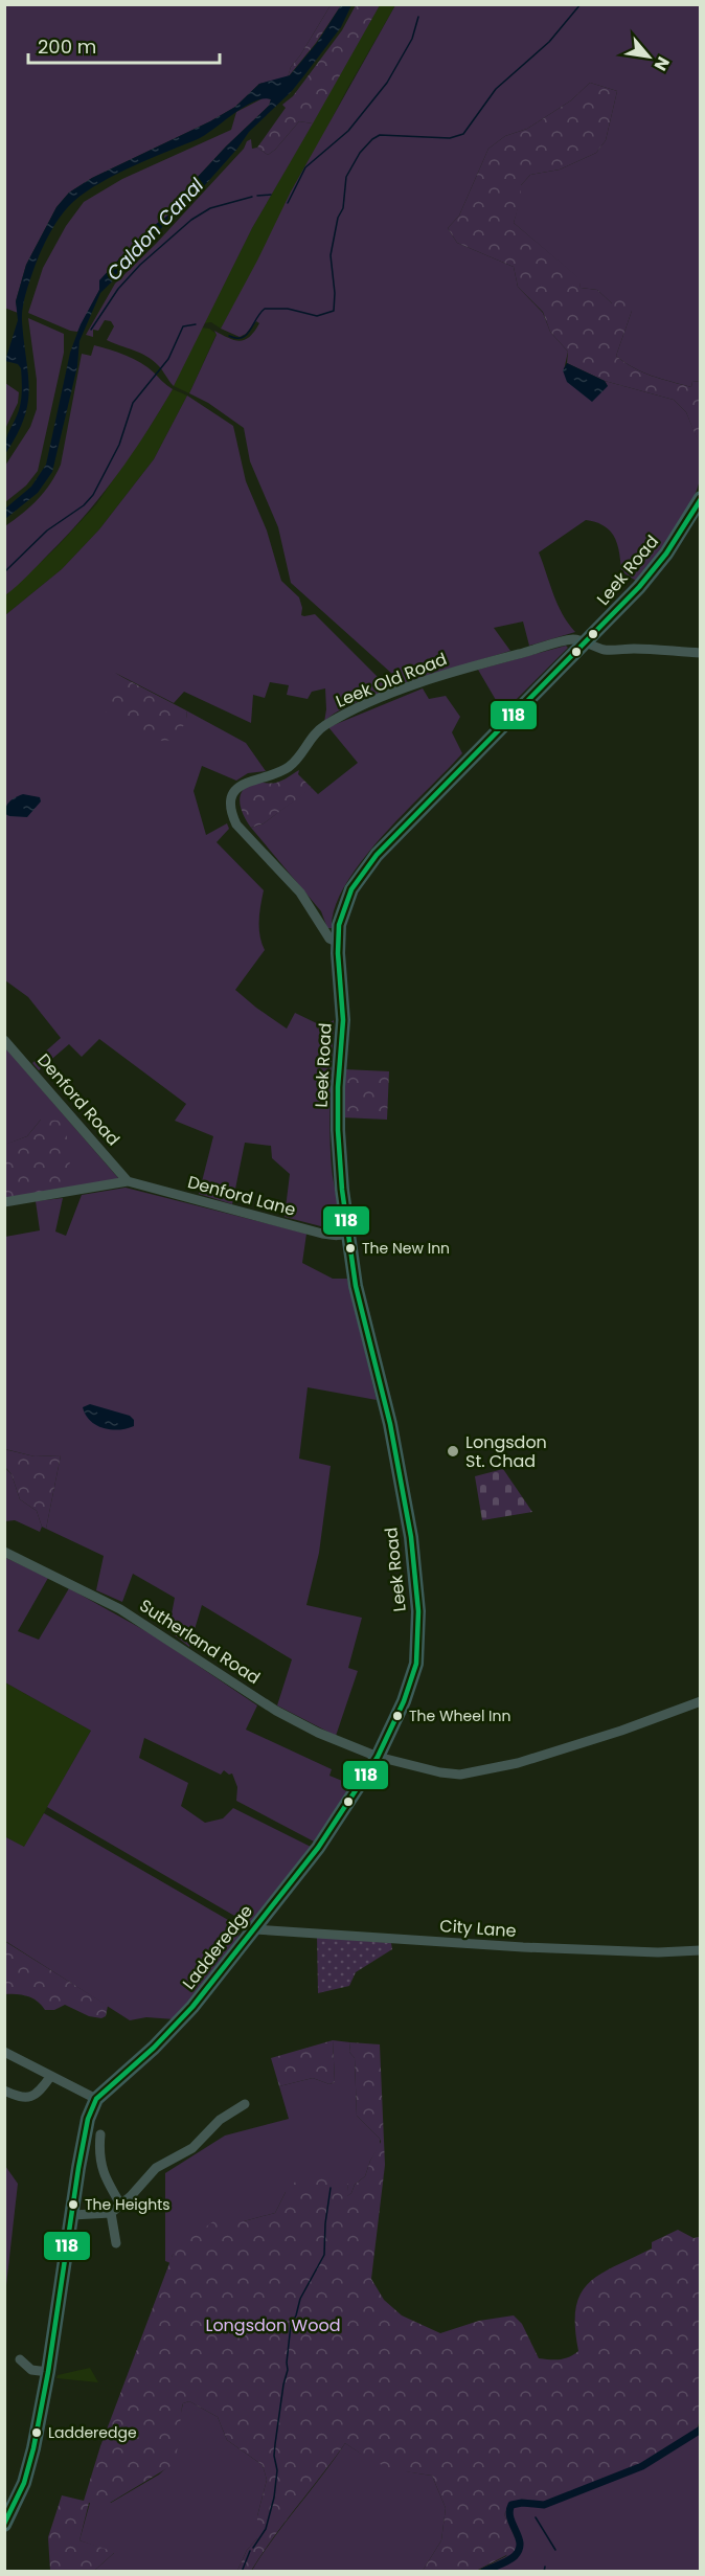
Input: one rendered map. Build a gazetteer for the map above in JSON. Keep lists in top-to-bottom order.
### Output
{
  "streets": {
    "highway": ["Leek Road", "Ladderedge"],
    "street": [
      "Leek Old Road",
      "Denford Road",
      "Denford Lane",
      "Sutherland Road",
      "City Lane"
    ]
  },
  "crossings": [
    ["Leek Road", "Leek Old Road"],
    ["Leek Road", "Denford Lane"],
    ["Leek Road", "Sutherland Road"],
    ["Leek Road", "Ladderedge"],
    ["Denford Road", "Denford Lane"],
    ["Sutherland Road", "Ladderedge"],
    ["City Lane", "Ladderedge"]
  ],
  "water": ["Caldon Canal"],
  "parks": ["Longsdon Wood"],
  "places": [
    "The New Inn",
    "Longsdon St. Chad",
    "The Wheel Inn",
    "The Heights",
    "Ladderedge"
  ],
  "lines": ["transit line 118"],
  "scale_bar": "200 m",
  "north": "bottom right"
}
